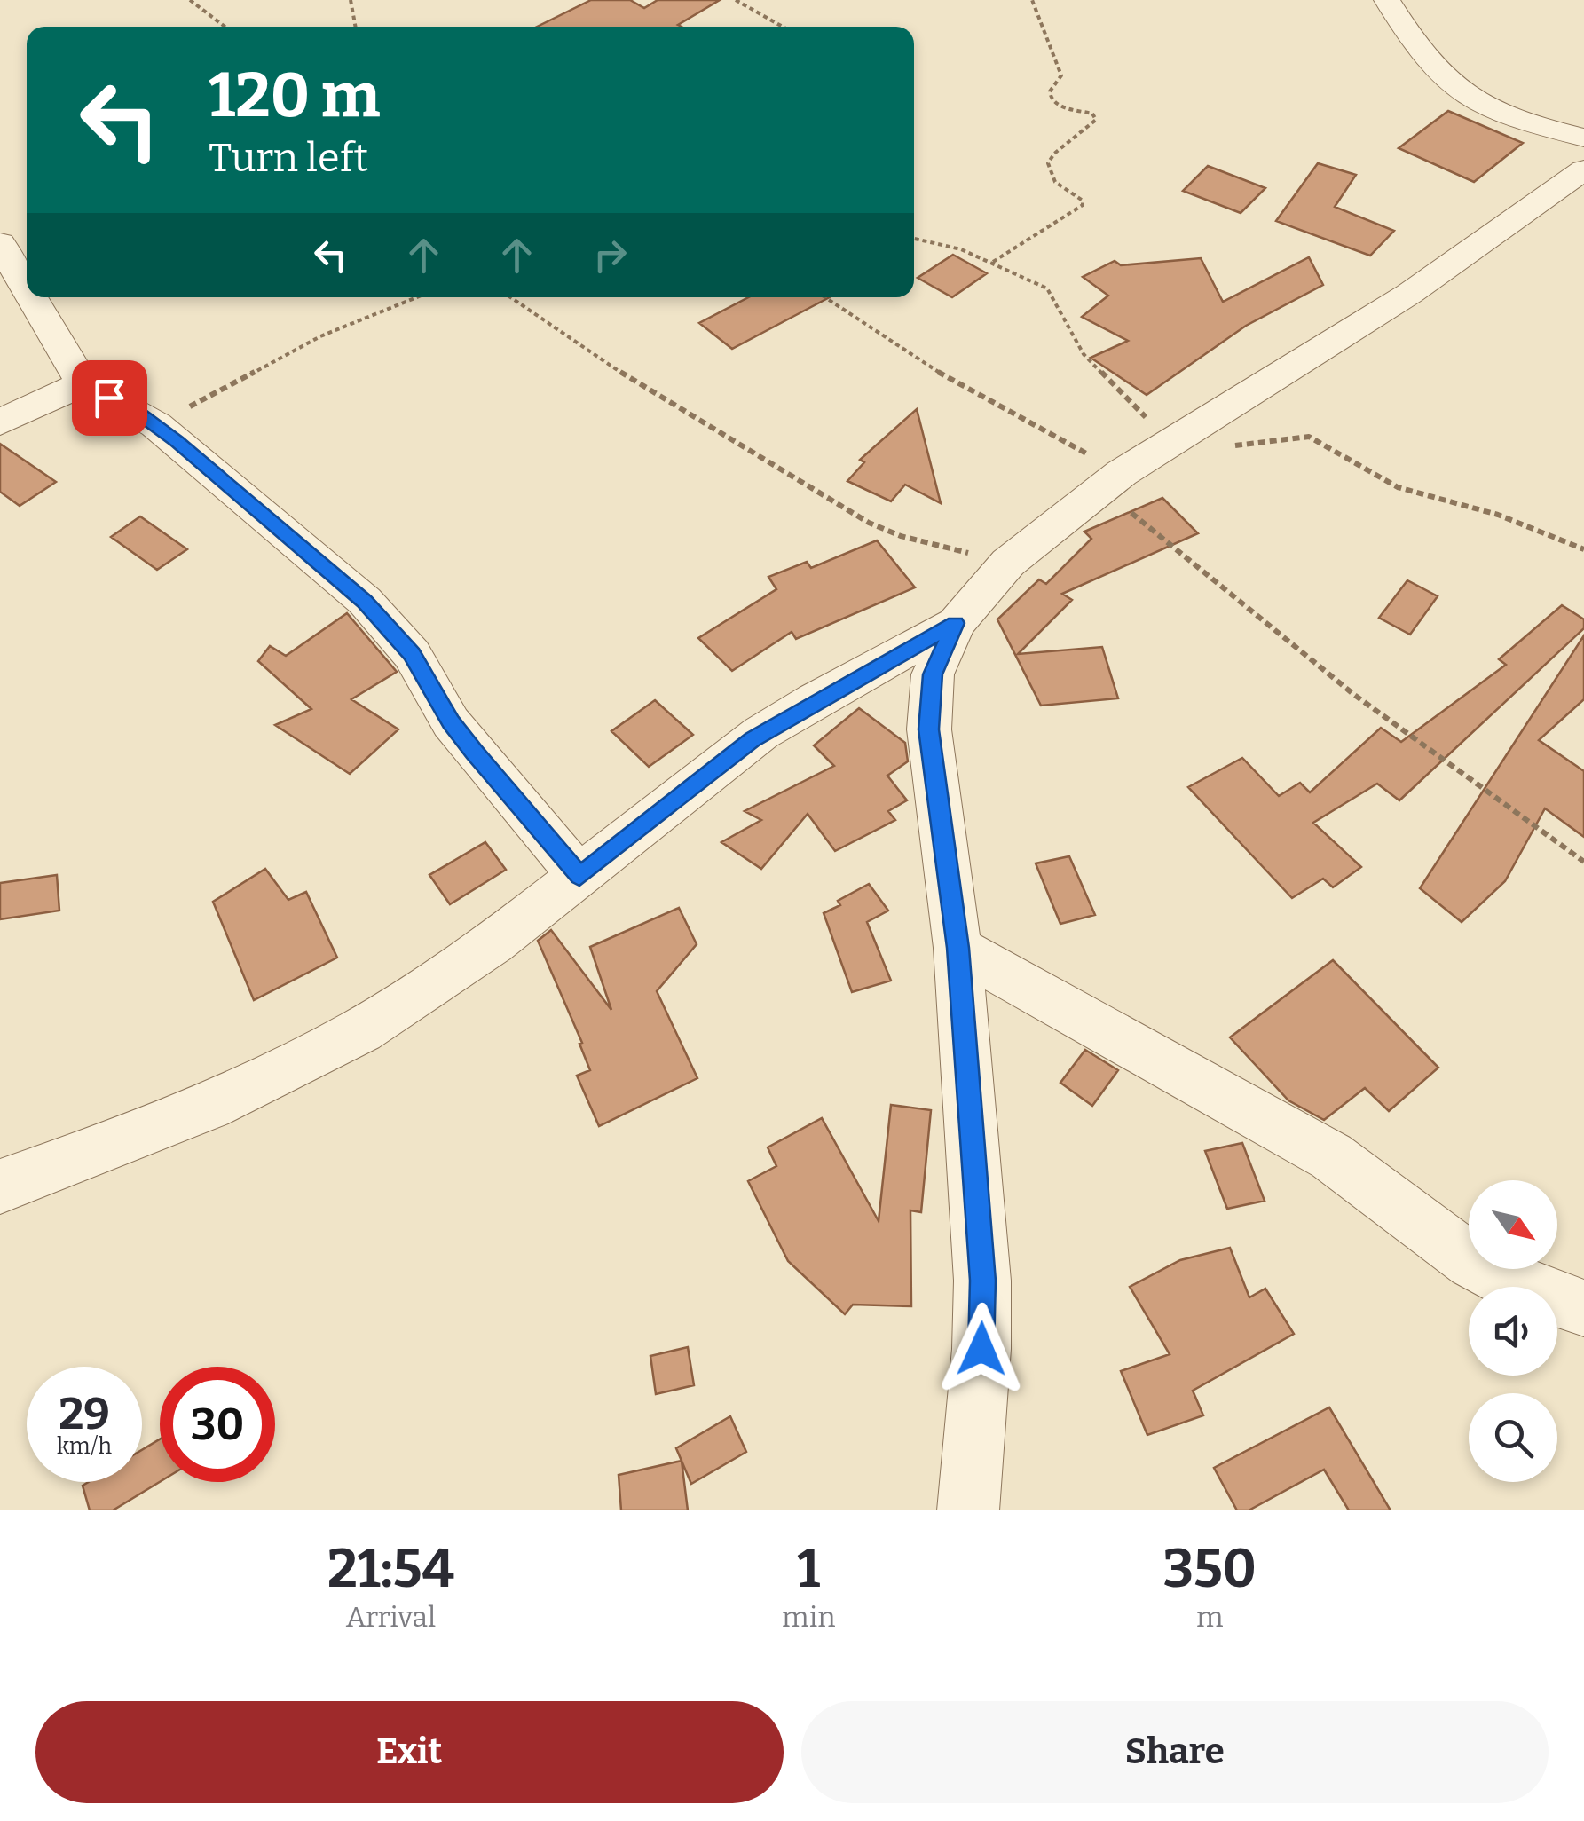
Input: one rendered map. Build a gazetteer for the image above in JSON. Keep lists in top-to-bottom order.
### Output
{
  "north": "bottom right",
  "page": {
    "turn": ["120 m", "Turn left"],
    "speed": "29 km/h",
    "limit": "30",
    "eta": [
      "21:54",
      "Arrival",
      "1",
      "min",
      "350",
      "m"
    ],
    "buttons": ["Exit", "Share"]
  }
}
